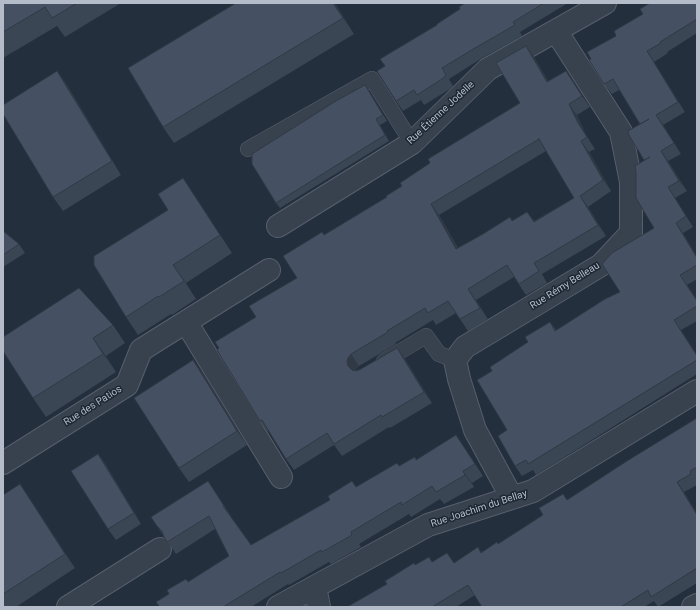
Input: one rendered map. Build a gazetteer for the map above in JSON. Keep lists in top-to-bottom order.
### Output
{
  "streets": {
    "street": [
      "Rue Étienne Jodelle",
      "Rue Rémy Belleau",
      "Rue des Patios",
      "Rue Joachim du Bellay"
    ]
  },
  "crossings": [
    ["Rue Étienne Jodelle", "Rue Rémy Belleau"]
  ]
}
